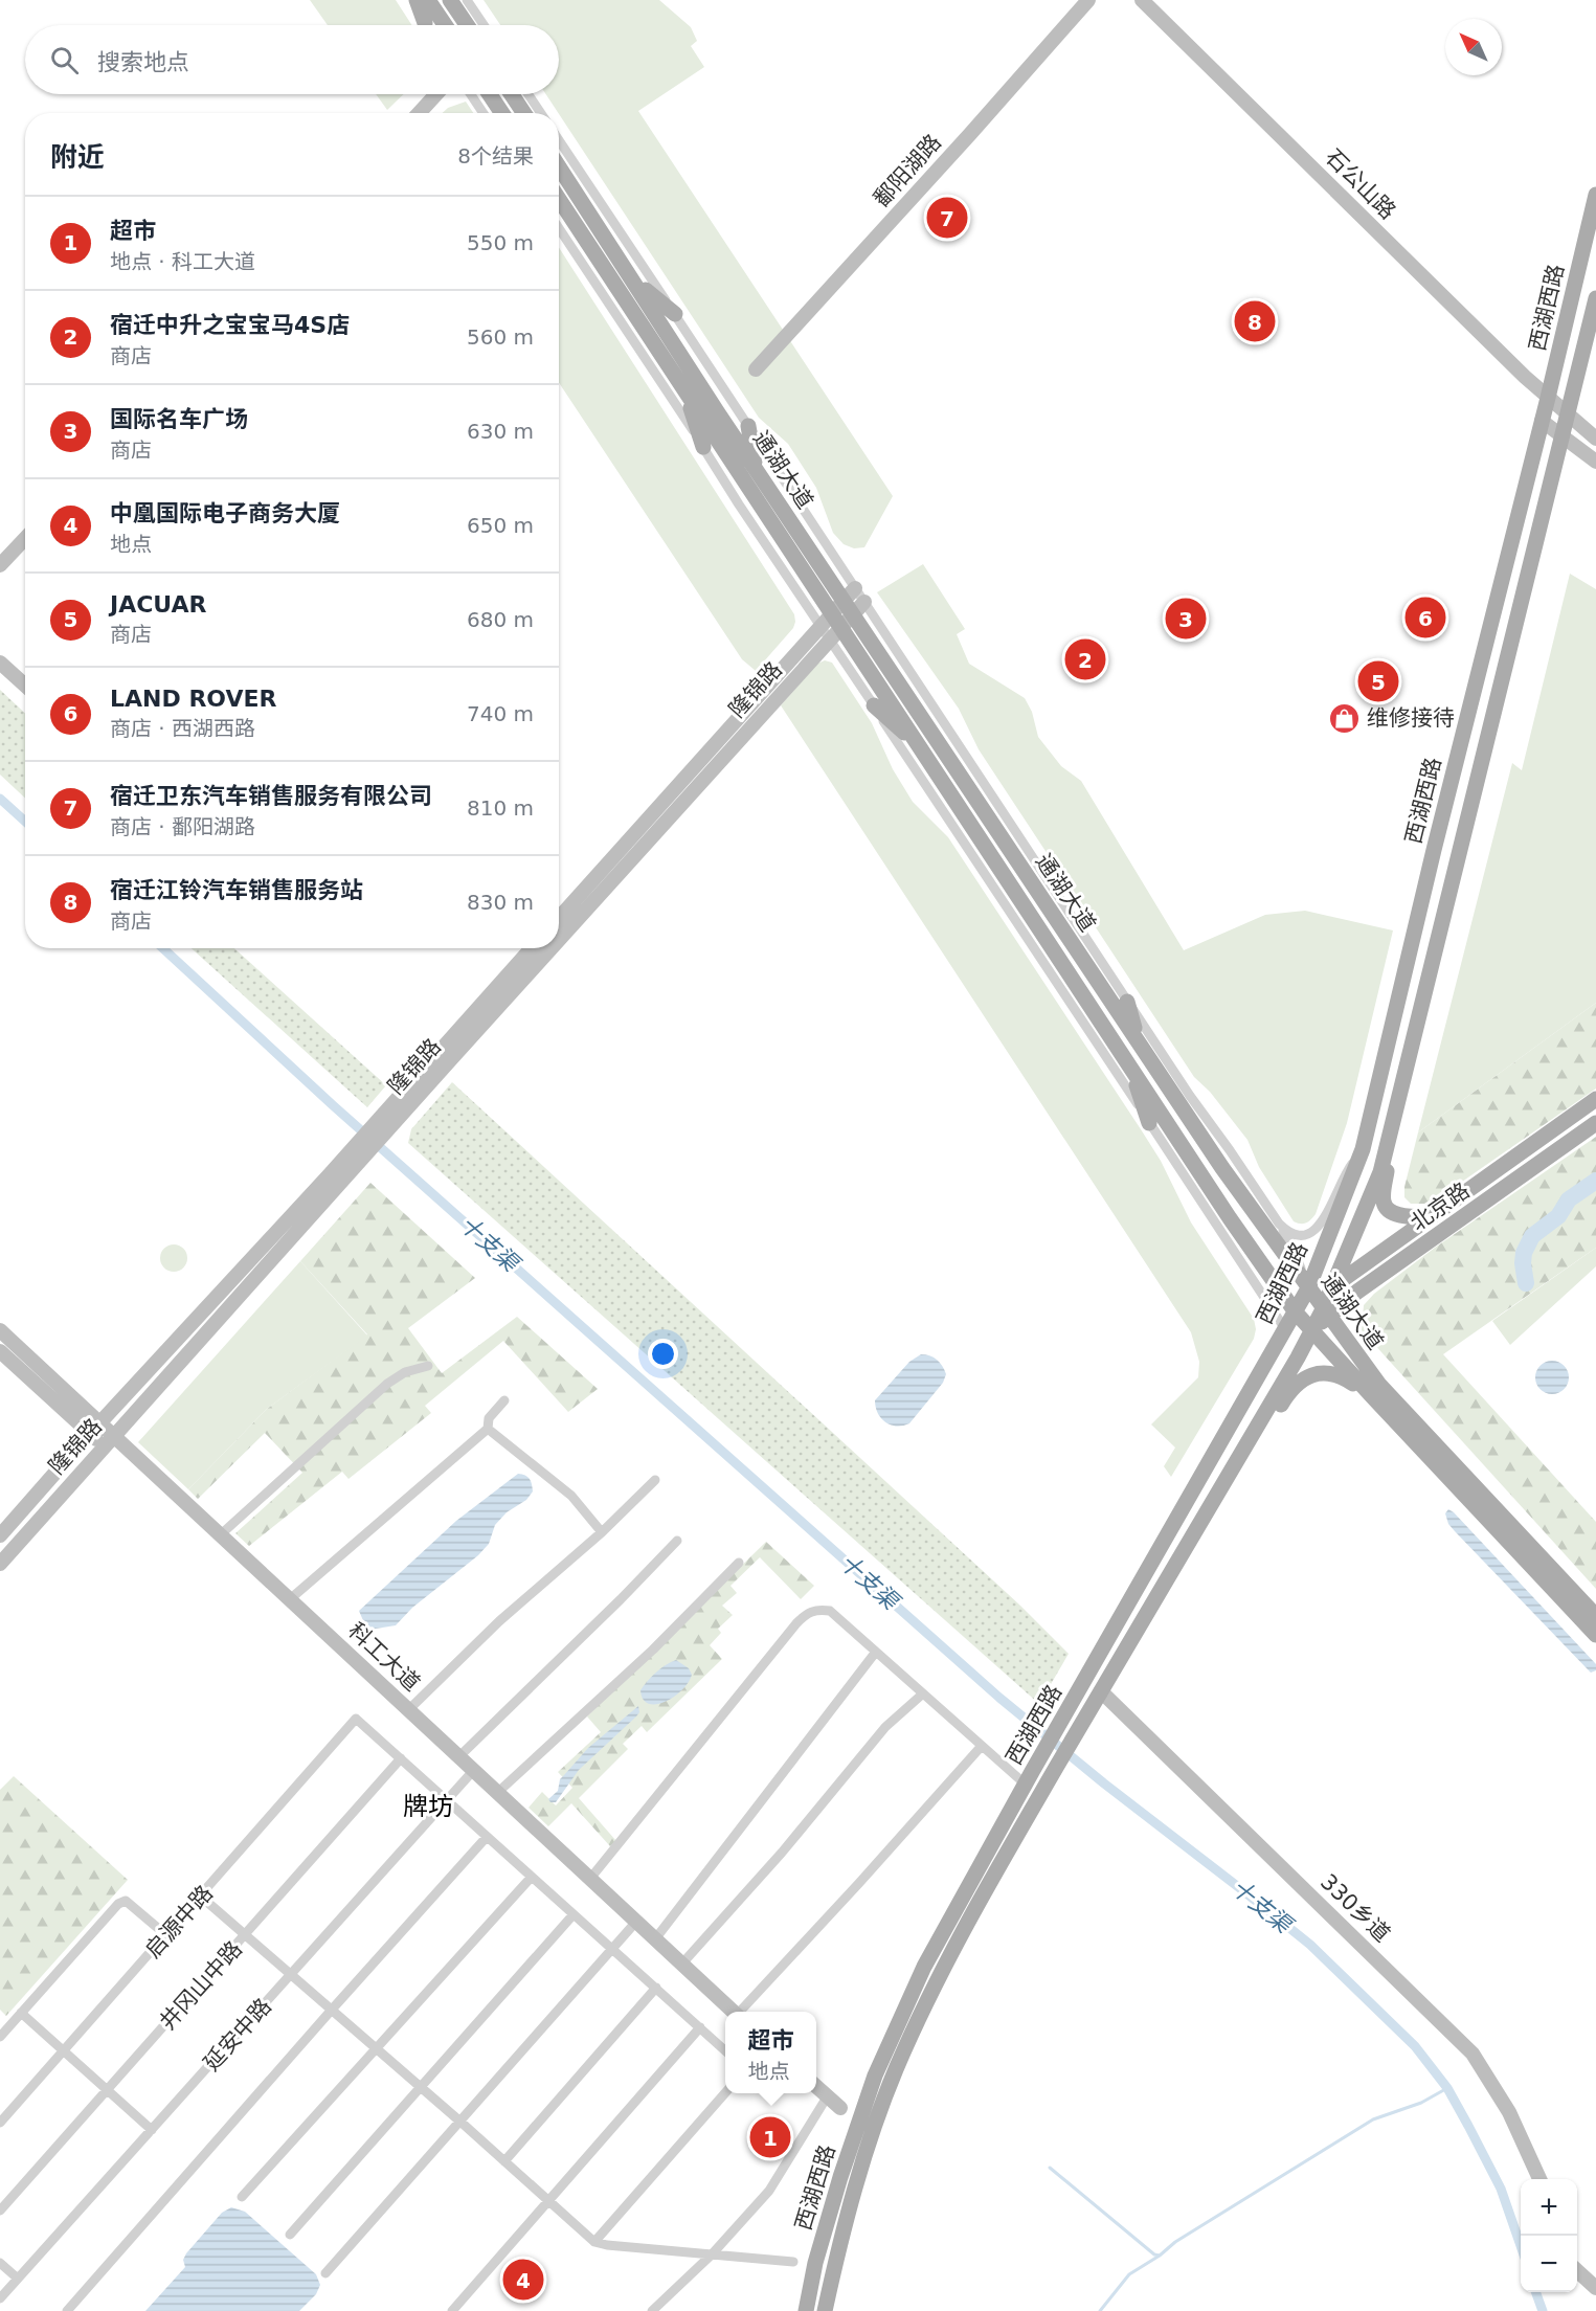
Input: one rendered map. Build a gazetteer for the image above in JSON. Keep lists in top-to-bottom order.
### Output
{
  "streets": {
    "main road": ["西湖西路", "通湖大道", "北京路"],
    "street": [
      "鄱阳湖路",
      "石公山路",
      "隆锦路",
      "科工大道",
      "330乡道",
      "启源中路",
      "井冈山中路",
      "延安中路"
    ]
  },
  "crossings": [
    ["石公山路", "西湖西路"],
    ["西湖西路", "通湖大道"],
    ["西湖西路", "北京路"],
    ["西湖西路", "330乡道"],
    ["通湖大道", "隆锦路"],
    ["通湖大道", "北京路"],
    ["隆锦路", "科工大道"],
    ["科工大道", "延安中路"],
    ["启源中路", "井冈山中路"]
  ],
  "districts": ["牌坊"],
  "water": ["十支渠"],
  "places": {
    "shop": ["维修接待"]
  },
  "north": "top left",
  "page": {
    "search": "搜索地点",
    "heading": ["附近", "8个结果"],
    "pins": [
      "7",
      "8",
      "6",
      "3",
      "2",
      "5",
      "1",
      "4"
    ],
    "list": [
      {
        "mark": "1",
        "name": "超市",
        "note": "地点 · 科工大道",
        "value": "550 m"
      },
      {
        "mark": "2",
        "name": "宿迁中升之宝宝马4S店",
        "note": "商店",
        "value": "560 m"
      },
      {
        "mark": "3",
        "name": "国际名车广场",
        "note": "商店",
        "value": "630 m"
      },
      {
        "mark": "4",
        "name": "中凰国际电子商务大厦",
        "note": "地点",
        "value": "650 m"
      },
      {
        "mark": "5",
        "name": "JACUAR",
        "note": "商店",
        "value": "680 m"
      },
      {
        "mark": "6",
        "name": "LAND ROVER",
        "note": "商店 · 西湖西路",
        "value": "740 m"
      },
      {
        "mark": "7",
        "name": "宿迁卫东汽车销售服务有限公司",
        "note": "商店 · 鄱阳湖路",
        "value": "810 m"
      },
      {
        "mark": "8",
        "name": "宿迁江铃汽车销售服务站",
        "note": "商店",
        "value": "830 m"
      }
    ],
    "popup": ["超市", "地点"],
    "map_buttons": ["+", "−"]
  }
}
